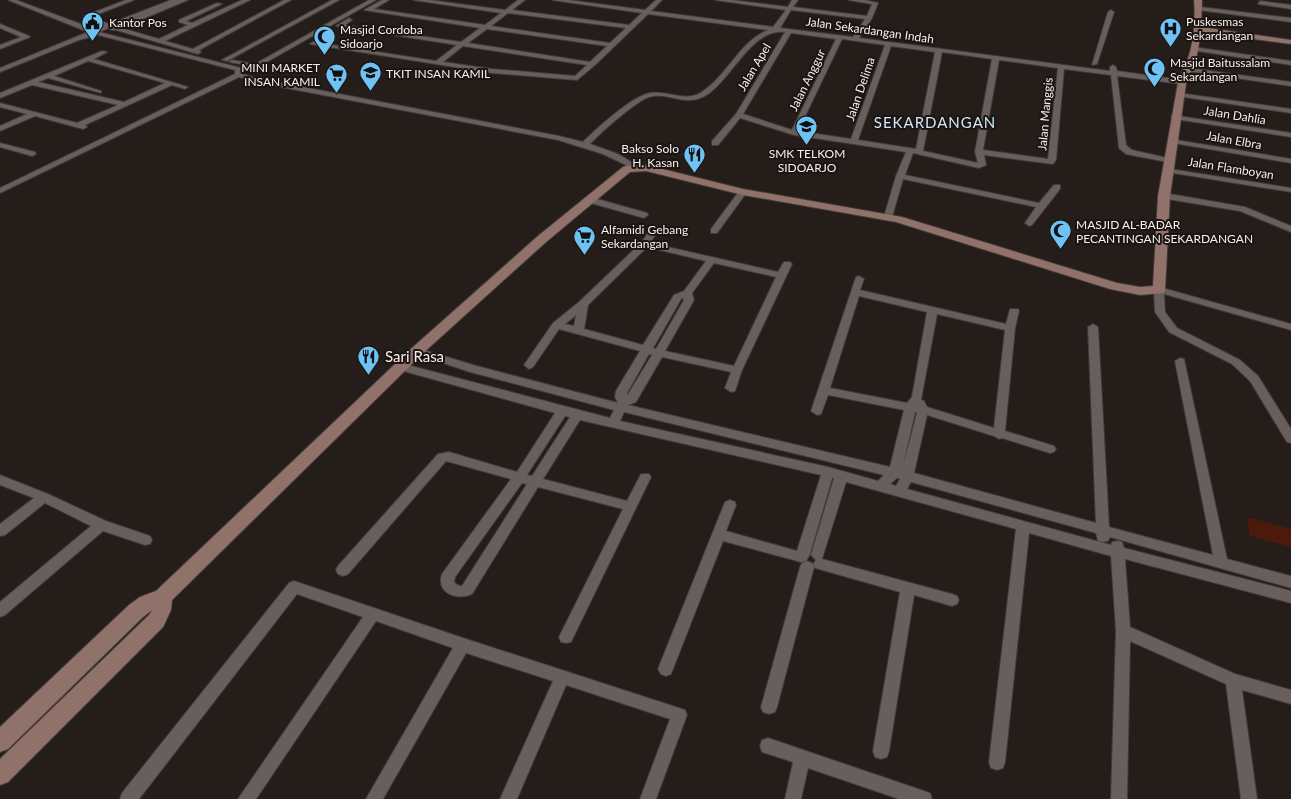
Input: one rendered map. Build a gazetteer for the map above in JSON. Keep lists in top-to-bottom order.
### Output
{
  "streets": {
    "street": [
      "Jalan Sekardangan Indah",
      "Jalan Apel",
      "Jalan Anggur",
      "Jalan Delima",
      "Jalan Manggis",
      "Jalan Dahlia",
      "Jalan Elbra",
      "Jalan Flamboyan"
    ]
  },
  "crossings": [
    ["Jalan Sekardangan Indah", "Jalan Apel"],
    ["Jalan Sekardangan Indah", "Jalan Anggur"],
    ["Jalan Sekardangan Indah", "Jalan Delima"],
    ["Jalan Sekardangan Indah", "Jalan Manggis"],
    ["Jalan Sekardangan Indah", "Jalan Flamboyan"]
  ],
  "districts": ["SEKARDANGAN"],
  "places": {
    "public building": ["Kantor Pos"],
    "hospital": ["Puskesmas Sekardangan"],
    "mosque": ["Masjid Cordoba Sidoarjo", "Masjid Baitussalam Sekardangan", "MASJID AL-BADAR PECANTINGAN SEKARDANGAN"],
    "school or university": ["TKIT INSAN KAMIL", "SMK TELKOM SIDOARJO"],
    "supermarket": ["MINI MARKET INSAN KAMIL", "Alfamidi Gebang Sekardangan"],
    "restaurant": ["Bakso Solo H. Kasan", "Sari Rasa"]
  }
}
